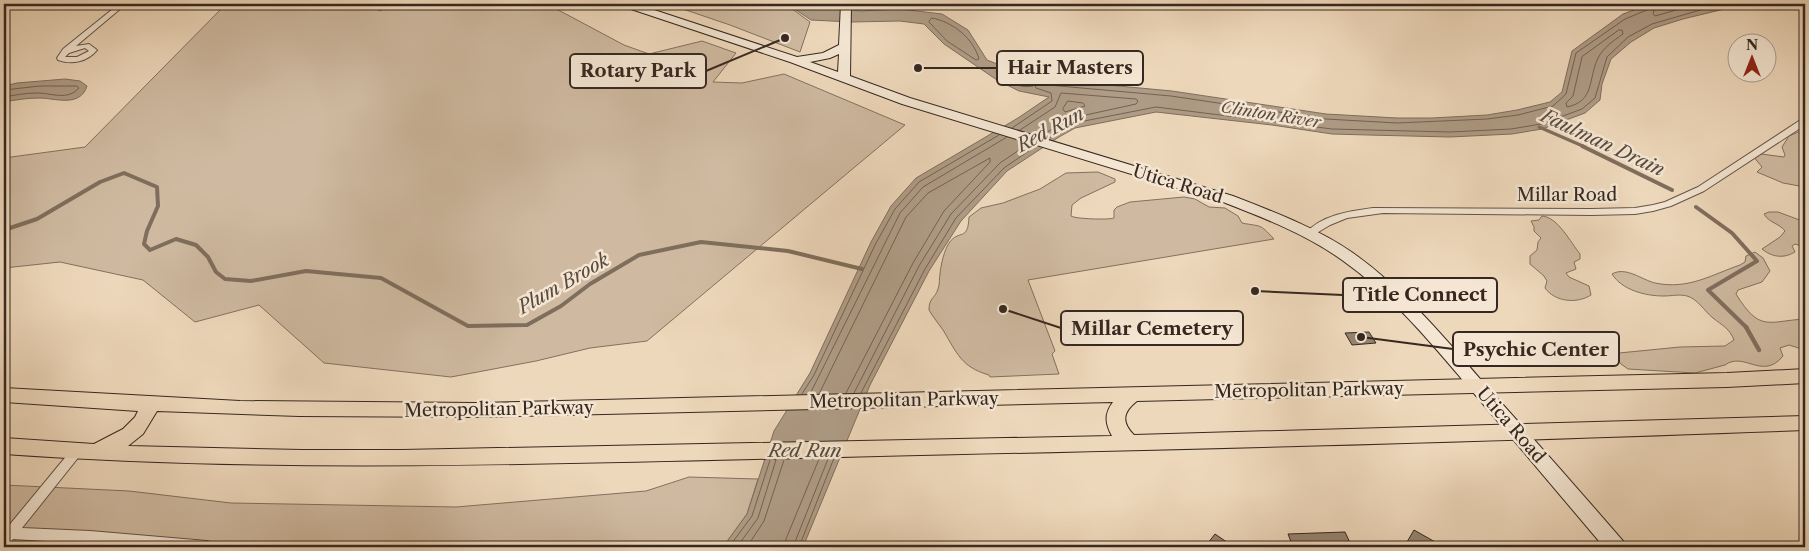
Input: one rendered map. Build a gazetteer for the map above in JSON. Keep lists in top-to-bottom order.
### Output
{
  "streets": {
    "main road": ["Metropolitan Parkway"],
    "street": ["Utica Road", "Millar Road"]
  },
  "crossings": [
    ["Utica Road", "Millar Road"],
    ["Utica Road", "Metropolitan Parkway"]
  ],
  "water": [
    "Clinton River",
    "Red Run",
    "Faulman Drain",
    "Plum Brook"
  ],
  "places": [
    "Rotary Park",
    "Hair Masters",
    "Title Connect",
    "Millar Cemetery",
    "Psychic Center"
  ],
  "north": "top"
}
